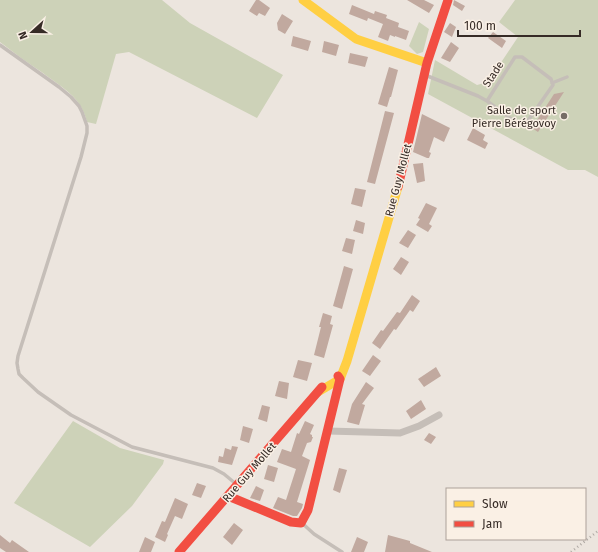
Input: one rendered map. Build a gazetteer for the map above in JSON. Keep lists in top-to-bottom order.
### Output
{
  "streets": {
    "street": ["Rue Guy Mollet"],
    "lane": ["Stade"]
  },
  "crossings": [
    ["Stade", "Rue Guy Mollet"]
  ],
  "places": ["Salle de sport Pierre Bérégovoy"],
  "legend": ["Slow", "Jam"],
  "scale_bar": "100 m",
  "north": "left"
}
